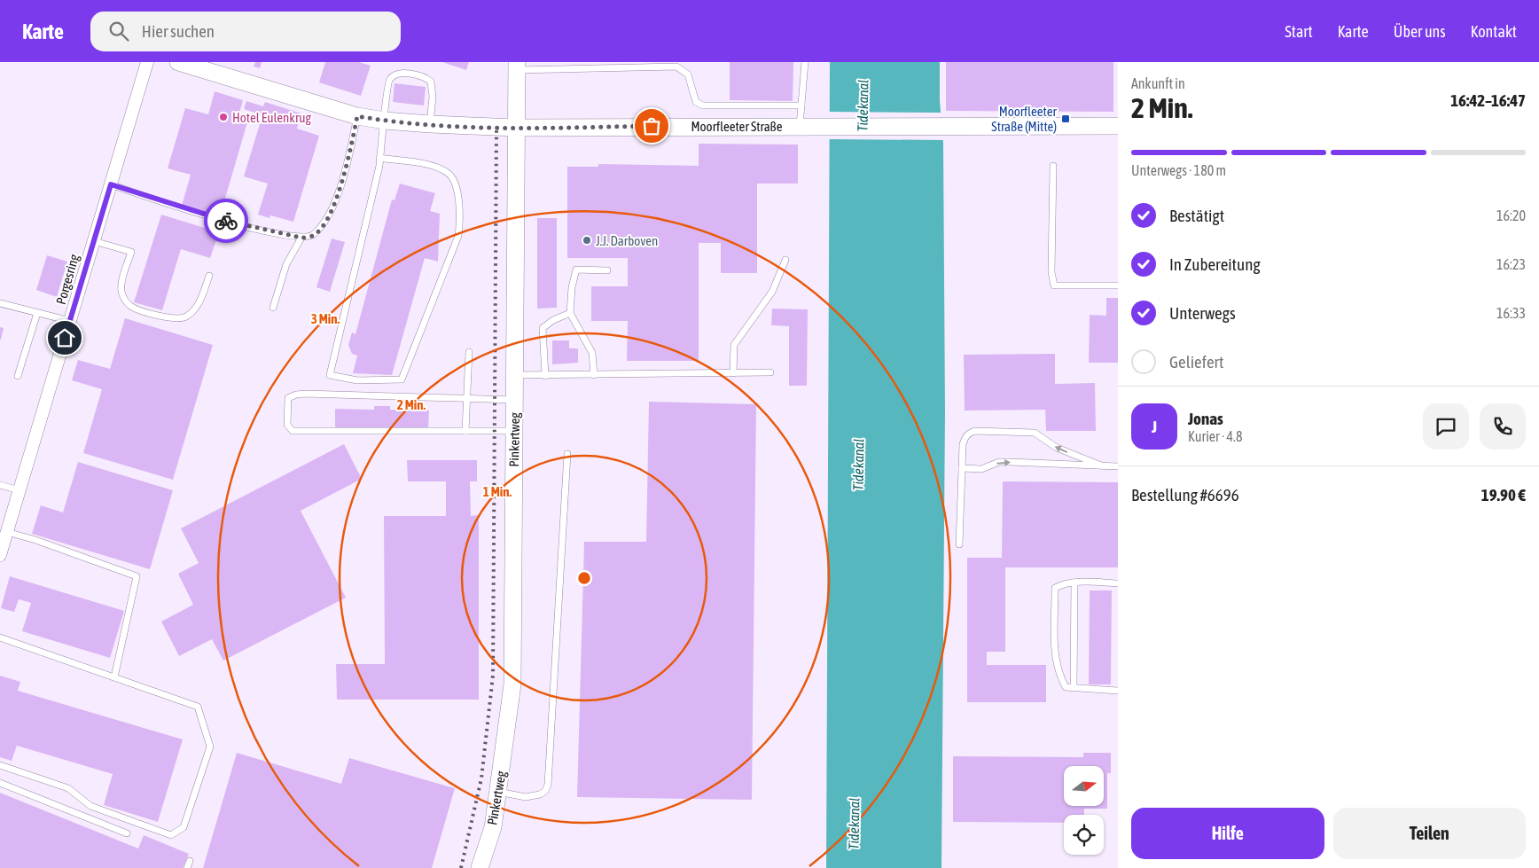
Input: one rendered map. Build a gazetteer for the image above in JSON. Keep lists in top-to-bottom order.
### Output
{
  "streets": {
    "street": ["Moorfleeter Straße", "Porgesring", "Pinkertweg"]
  },
  "crossings": [
    ["Moorfleeter Straße", "Pinkertweg"]
  ],
  "water": ["Tidekanal"],
  "places": {
    "other": ["Hotel Eulenkrug", "J.J. Darboven"],
    "transit": ["Moorfleeter Straße (Mitte)"]
  },
  "north": "right",
  "page": {
    "header": "Karte",
    "search": "Hier suchen",
    "nav": [
      "Start",
      "Karte",
      "Über uns",
      "Kontakt"
    ],
    "heading": ["2 Min.", "Ankunft in", "16:42–16:47"],
    "panel": [
      "Jonas",
      "Kurier · 4.8",
      "Bestellung #6696",
      "19.90 €"
    ],
    "bar": "Unterwegs · 180 m",
    "list": [
      ["Bestätigt", "16:20"],
      ["In Zubereitung", "16:23"],
      ["Unterwegs", "16:33"],
      "Geliefert"
    ],
    "round": "J",
    "buttons": ["Hilfe", "Teilen"]
  },
  "rings": ["3 Min.", "2 Min.", "1 Min."]
}
